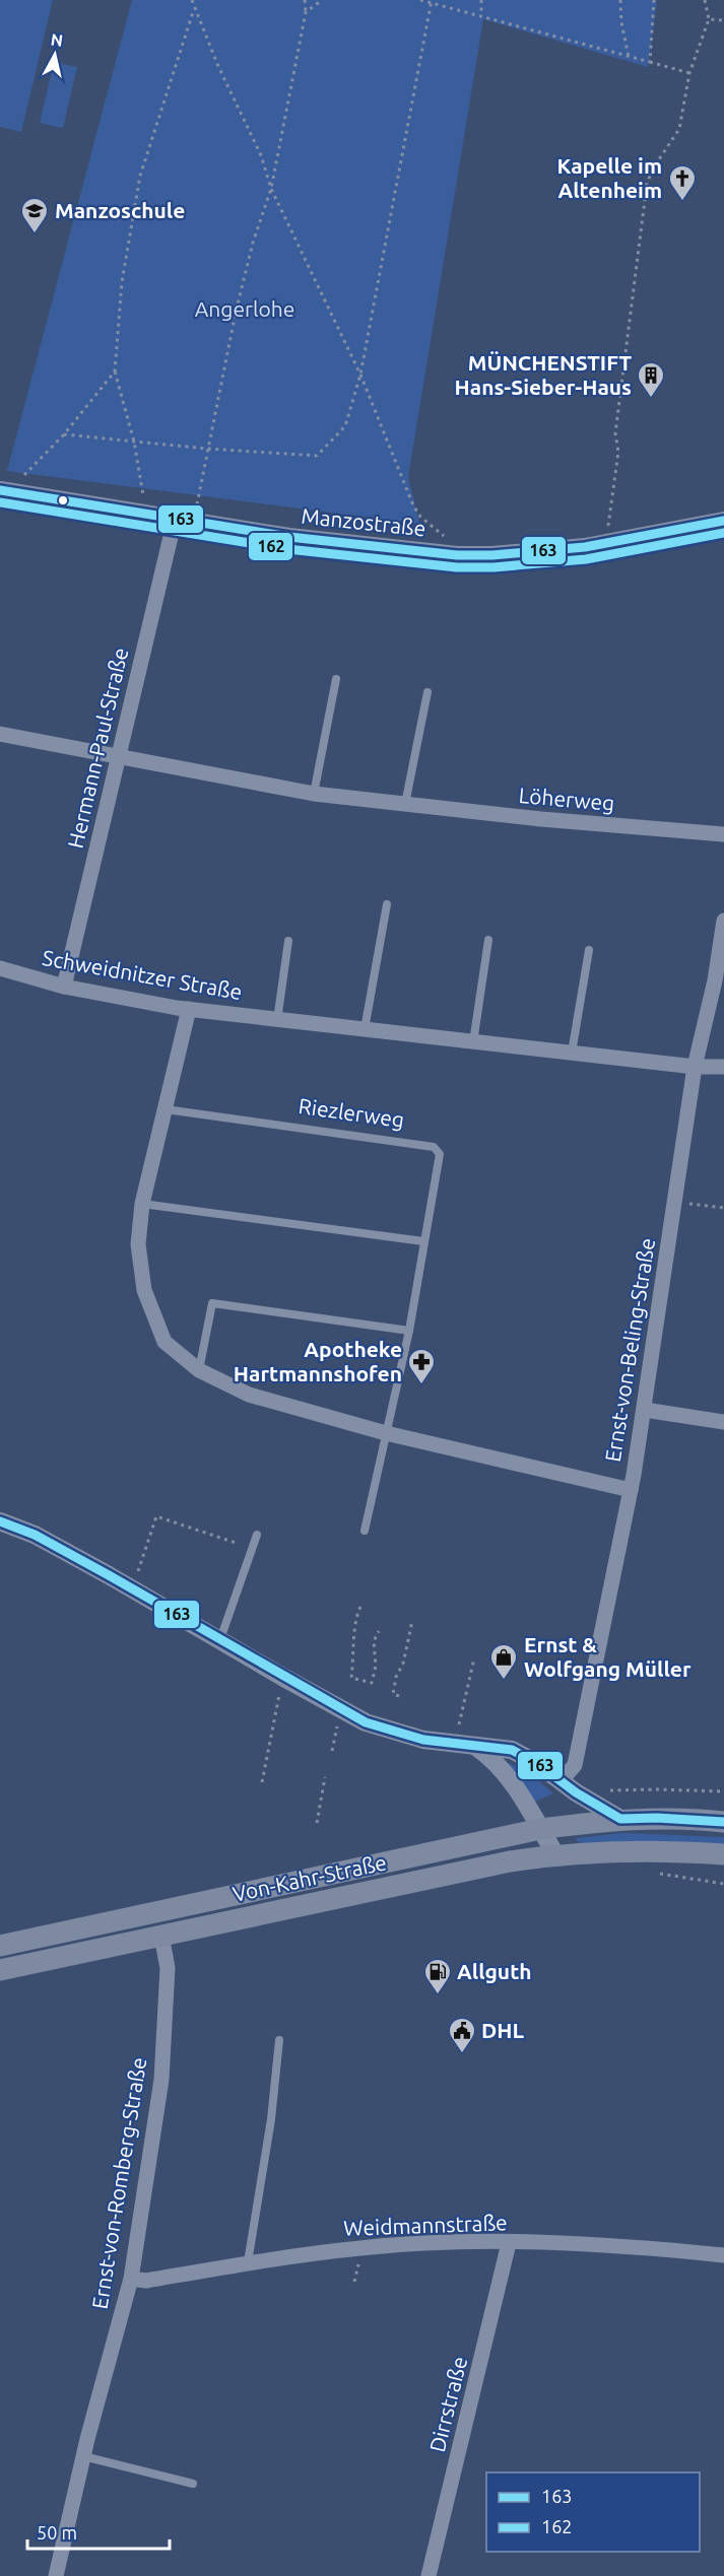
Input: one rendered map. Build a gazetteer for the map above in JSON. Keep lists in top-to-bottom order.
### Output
{
  "streets": {
    "main road": ["Von-Kahr-Straße"],
    "street": [
      "Manzostraße",
      "Hermann-Paul-Straße",
      "Löherweg",
      "Schweidnitzer Straße",
      "Ernst-von-Beling-Straße",
      "Ernst-von-Romberg-Straße",
      "Weidmannstraße",
      "Dirrstraße"
    ],
    "lane": ["Riezlerweg"]
  },
  "crossings": [
    ["Manzostraße", "Hermann-Paul-Straße"],
    ["Hermann-Paul-Straße", "Löherweg"],
    ["Hermann-Paul-Straße", "Schweidnitzer Straße"],
    ["Schweidnitzer Straße", "Ernst-von-Beling-Straße"],
    ["Von-Kahr-Straße", "Ernst-von-Romberg-Straße"],
    ["Ernst-von-Romberg-Straße", "Weidmannstraße"],
    ["Weidmannstraße", "Dirrstraße"]
  ],
  "parks": ["Angerlohe"],
  "places": {
    "church": ["Kapelle im Altenheim"],
    "school or university": ["Manzoschule"],
    "building": ["MÜNCHENSTIFT Hans-Sieber-Haus"],
    "pharmacy": ["Apotheke Hartmannshofen"],
    "shop": ["Ernst & Wolfgang Müller"],
    "fuel station": ["Allguth"],
    "public building": ["DHL"]
  },
  "lines": ["transit line 163", "transit line 162"],
  "legend": ["163", "162"],
  "scale_bar": "50 m",
  "north": "top"
}
